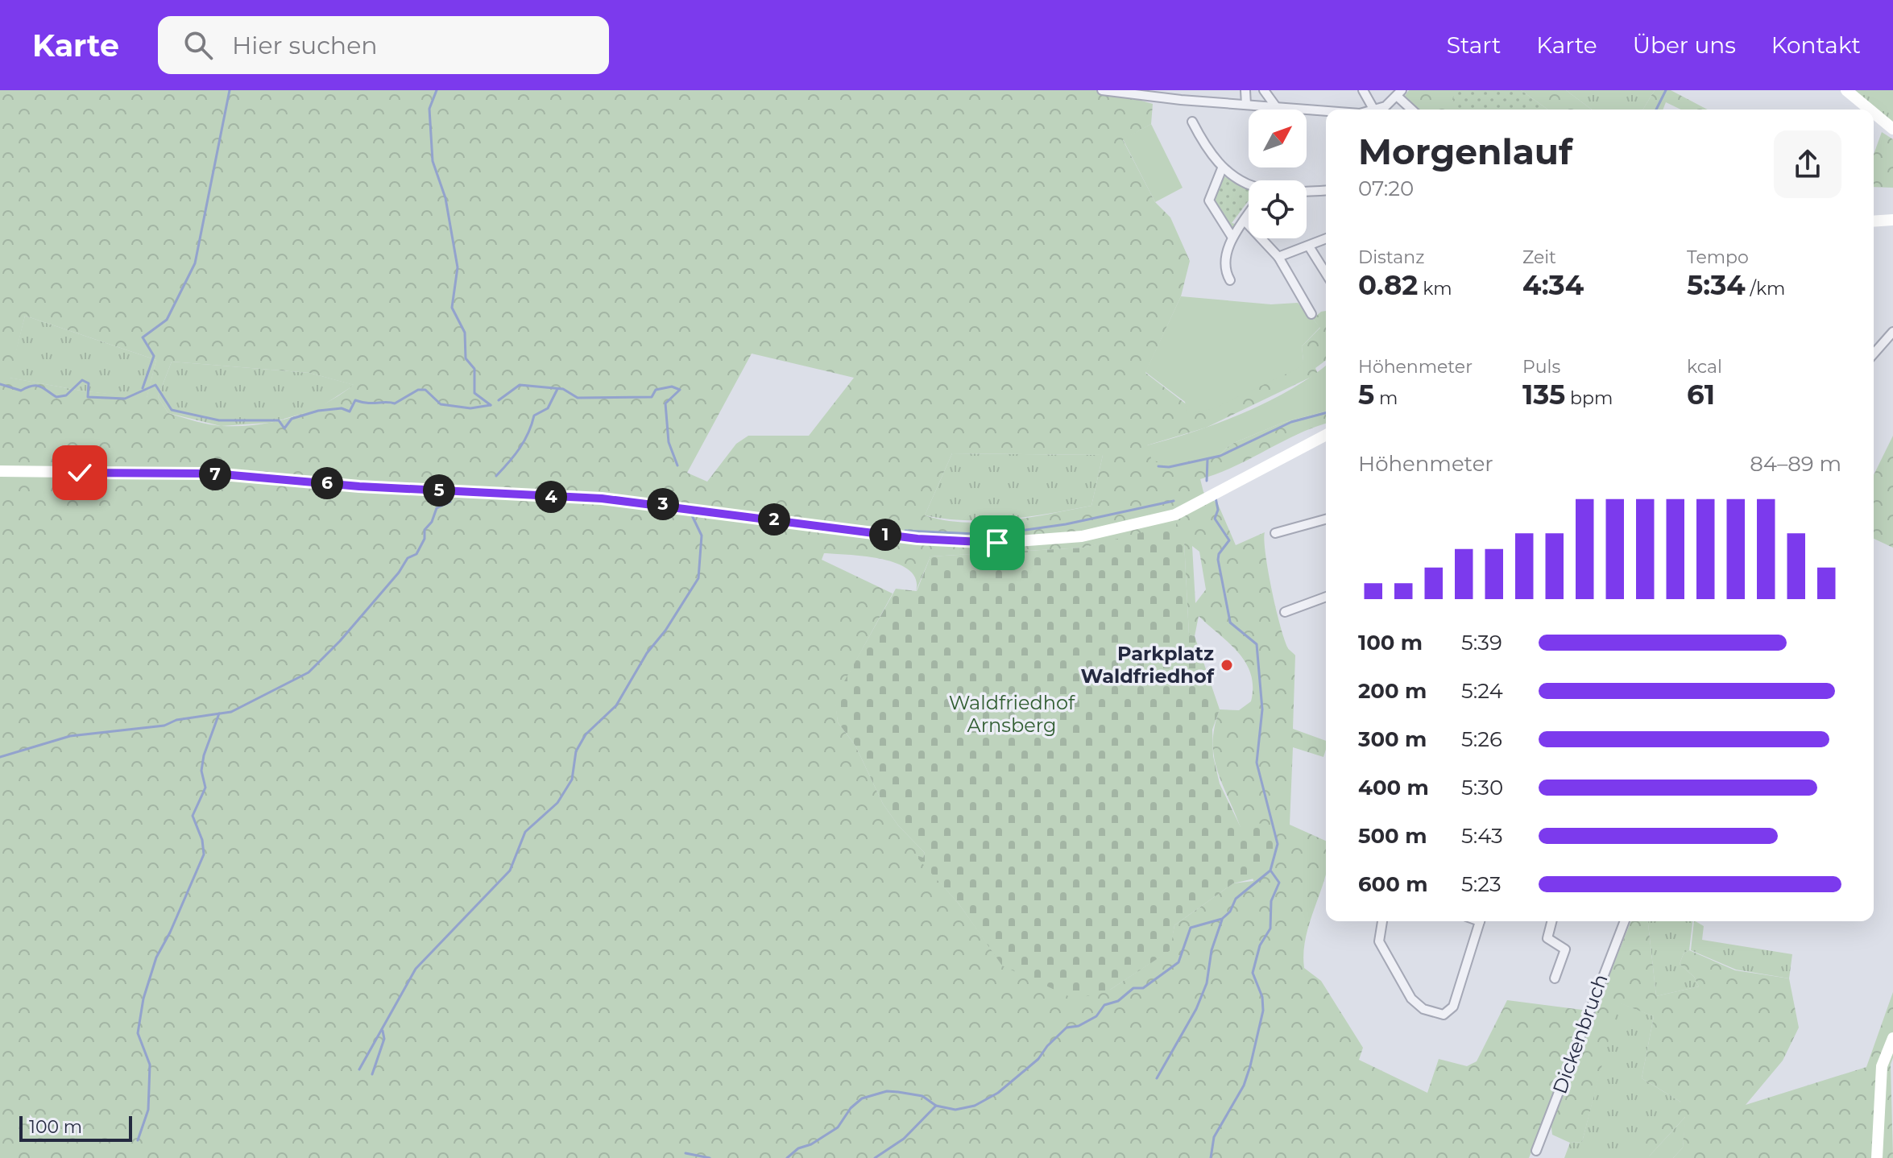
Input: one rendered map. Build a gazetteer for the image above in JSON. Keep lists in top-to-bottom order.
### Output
{
  "streets": {
    "street": ["Dickenbruch"]
  },
  "parks": ["Waldfriedhof Arnsberg"],
  "places": ["Parkplatz Waldfriedhof"],
  "scale_bar": "100 m",
  "north": "top right",
  "page": {
    "header": "Karte",
    "search": "Hier suchen",
    "nav": [
      "Start",
      "Karte",
      "Über uns",
      "Kontakt"
    ],
    "heading": ["Morgenlauf", "07:20"],
    "stats": [
      ["Distanz", "0.82 km"],
      ["Zeit", "4:34"],
      ["Tempo", "5:34 /km"],
      ["Höhenmeter", "5 m"],
      ["Puls", "135 bpm"],
      ["kcal", "61"]
    ],
    "chart": ["Höhenmeter", "84–89 m"],
    "pins": [
      "7",
      "6",
      "5",
      "4",
      "3",
      "2",
      "1"
    ],
    "list": [
      {
        "name": "100 m",
        "note": "5:39"
      },
      {
        "name": "200 m",
        "note": "5:24"
      },
      {
        "name": "300 m",
        "note": "5:26"
      },
      {
        "name": "400 m",
        "note": "5:30"
      },
      {
        "name": "500 m",
        "note": "5:43"
      },
      {
        "name": "600 m",
        "note": "5:23"
      }
    ],
    "scale": "100 m"
  }
}
